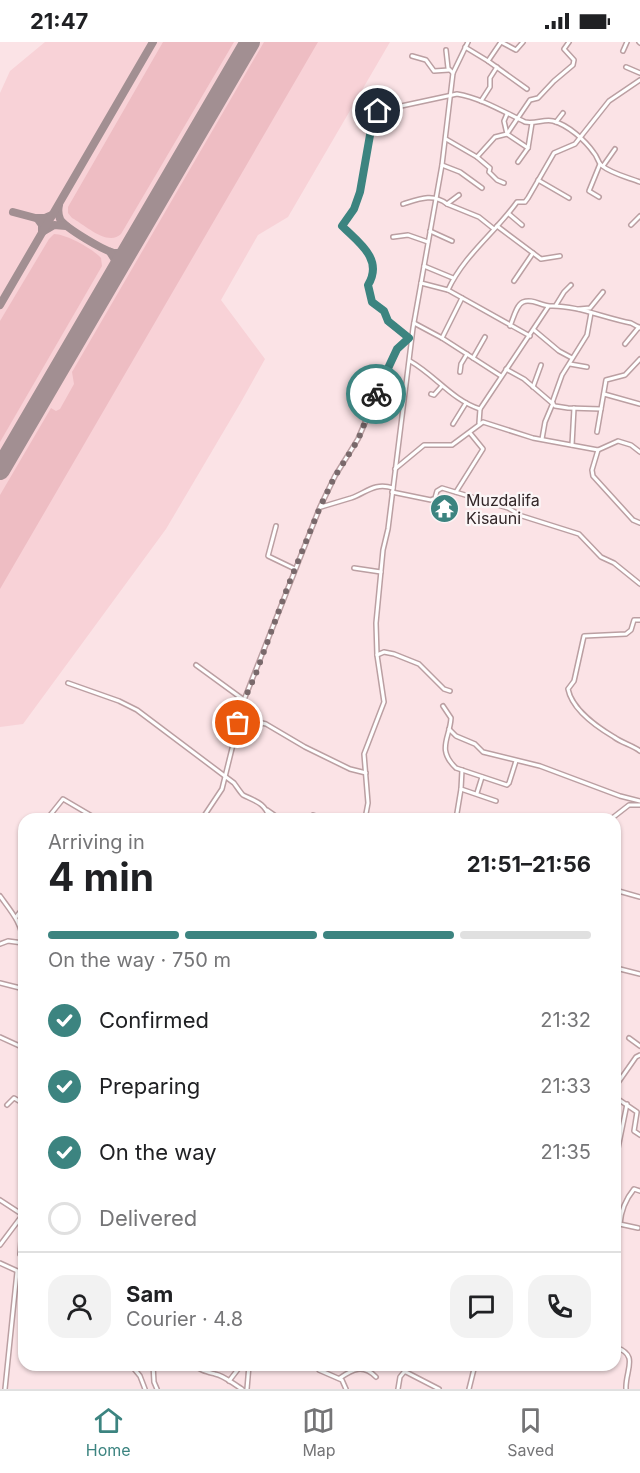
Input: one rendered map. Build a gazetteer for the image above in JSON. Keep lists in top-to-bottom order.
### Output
{
  "places": {
    "temple": ["Muzdalifa Kisauni"]
  },
  "page": {
    "status": "21:47",
    "heading": ["4 min", "Arriving in", "21:51–21:56"],
    "panel": ["Sam", "Courier · 4.8"],
    "bar": "On the way · 750 m",
    "list": [
      ["Confirmed", "21:32"],
      ["Preparing", "21:33"],
      ["On the way", "21:35"],
      "Delivered"
    ],
    "tabs": ["Home", "Map", "Saved"]
  }
}
